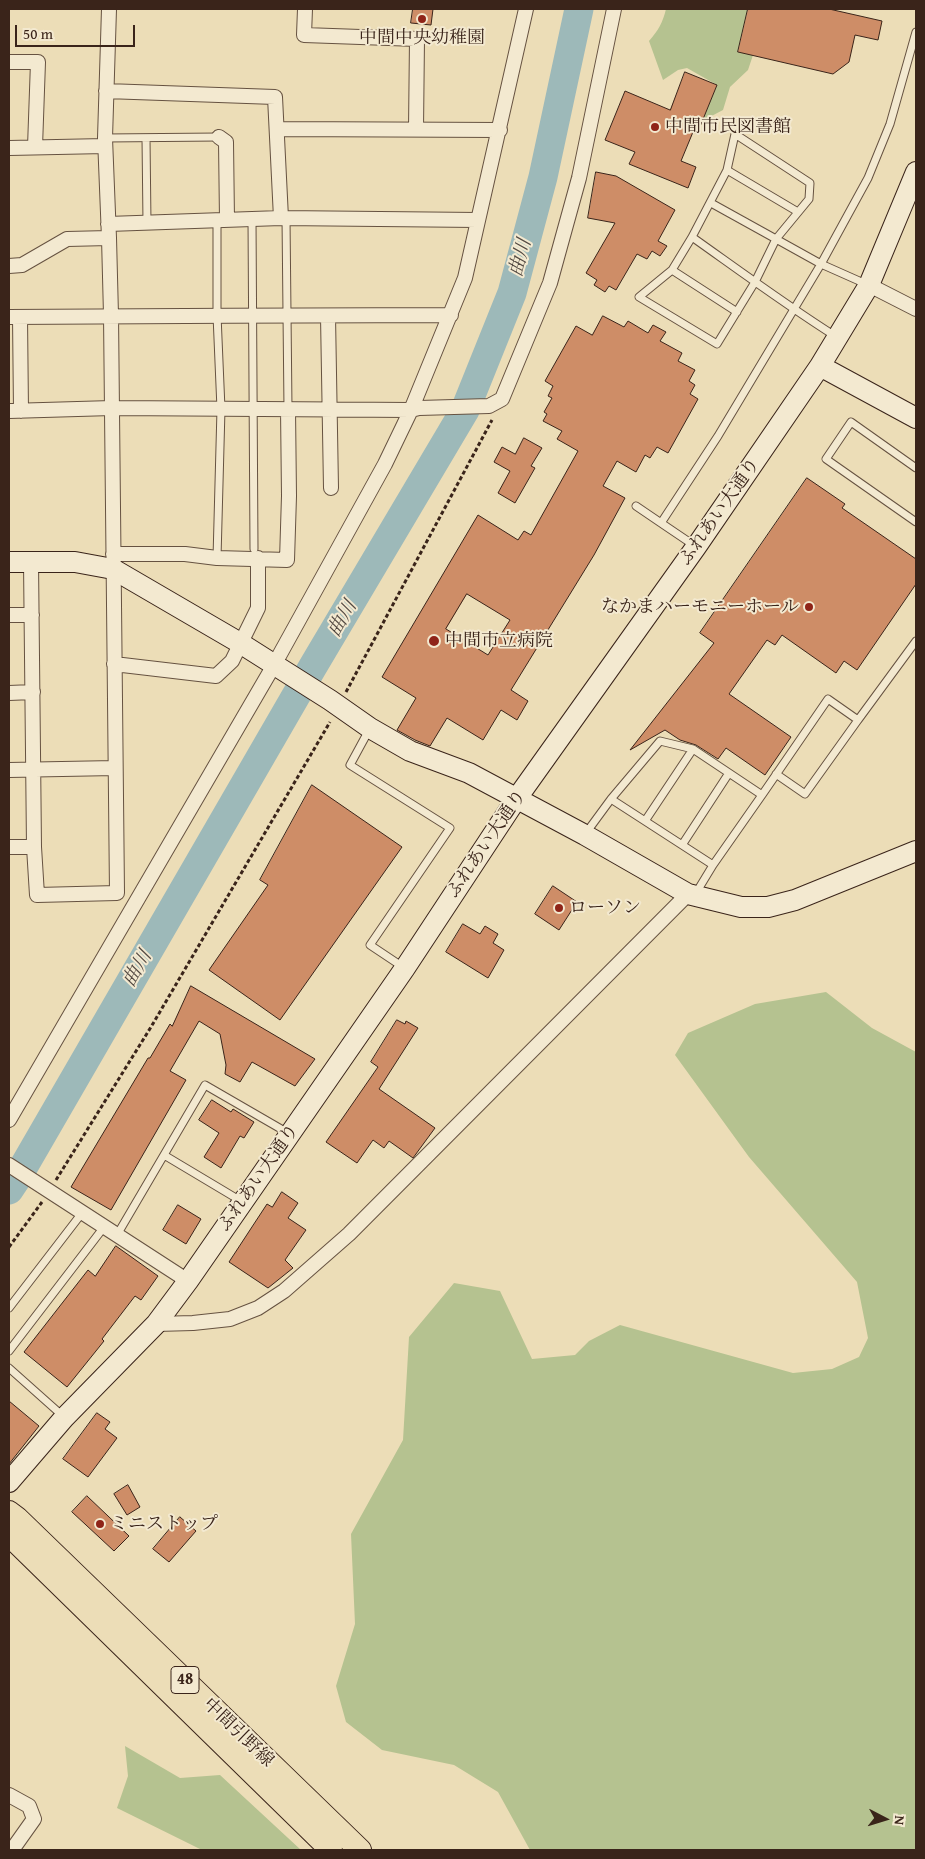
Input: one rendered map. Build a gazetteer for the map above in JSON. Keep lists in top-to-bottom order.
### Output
{
  "streets": {
    "main road": ["48", "中間引野線"],
    "street": ["ふれあい大通り"]
  },
  "water": ["曲川"],
  "places": [
    "中間中央幼稚園",
    "中間市民図書館",
    "なかまハーモニーホール",
    "中間市立病院",
    "ローソン",
    "ミニストップ"
  ],
  "scale_bar": "50 m",
  "north": "right"
}
